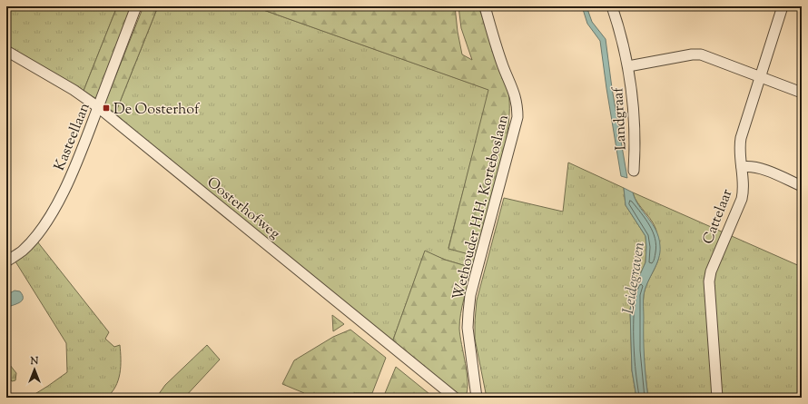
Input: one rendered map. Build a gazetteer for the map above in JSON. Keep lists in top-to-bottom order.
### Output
{
  "streets": {
    "street": [
      "Landgraaf",
      "Kasteellaan",
      "Oosterhofweg",
      "Wethouder H.H. Korteboslaan",
      "Cattelaar"
    ]
  },
  "crossings": [
    ["Landgraaf", "Cattelaar"],
    ["Kasteellaan", "Oosterhofweg"]
  ],
  "water": ["Leidegraven"],
  "places": {
    "transit": ["De Oosterhof"]
  },
  "north": "top"
}
